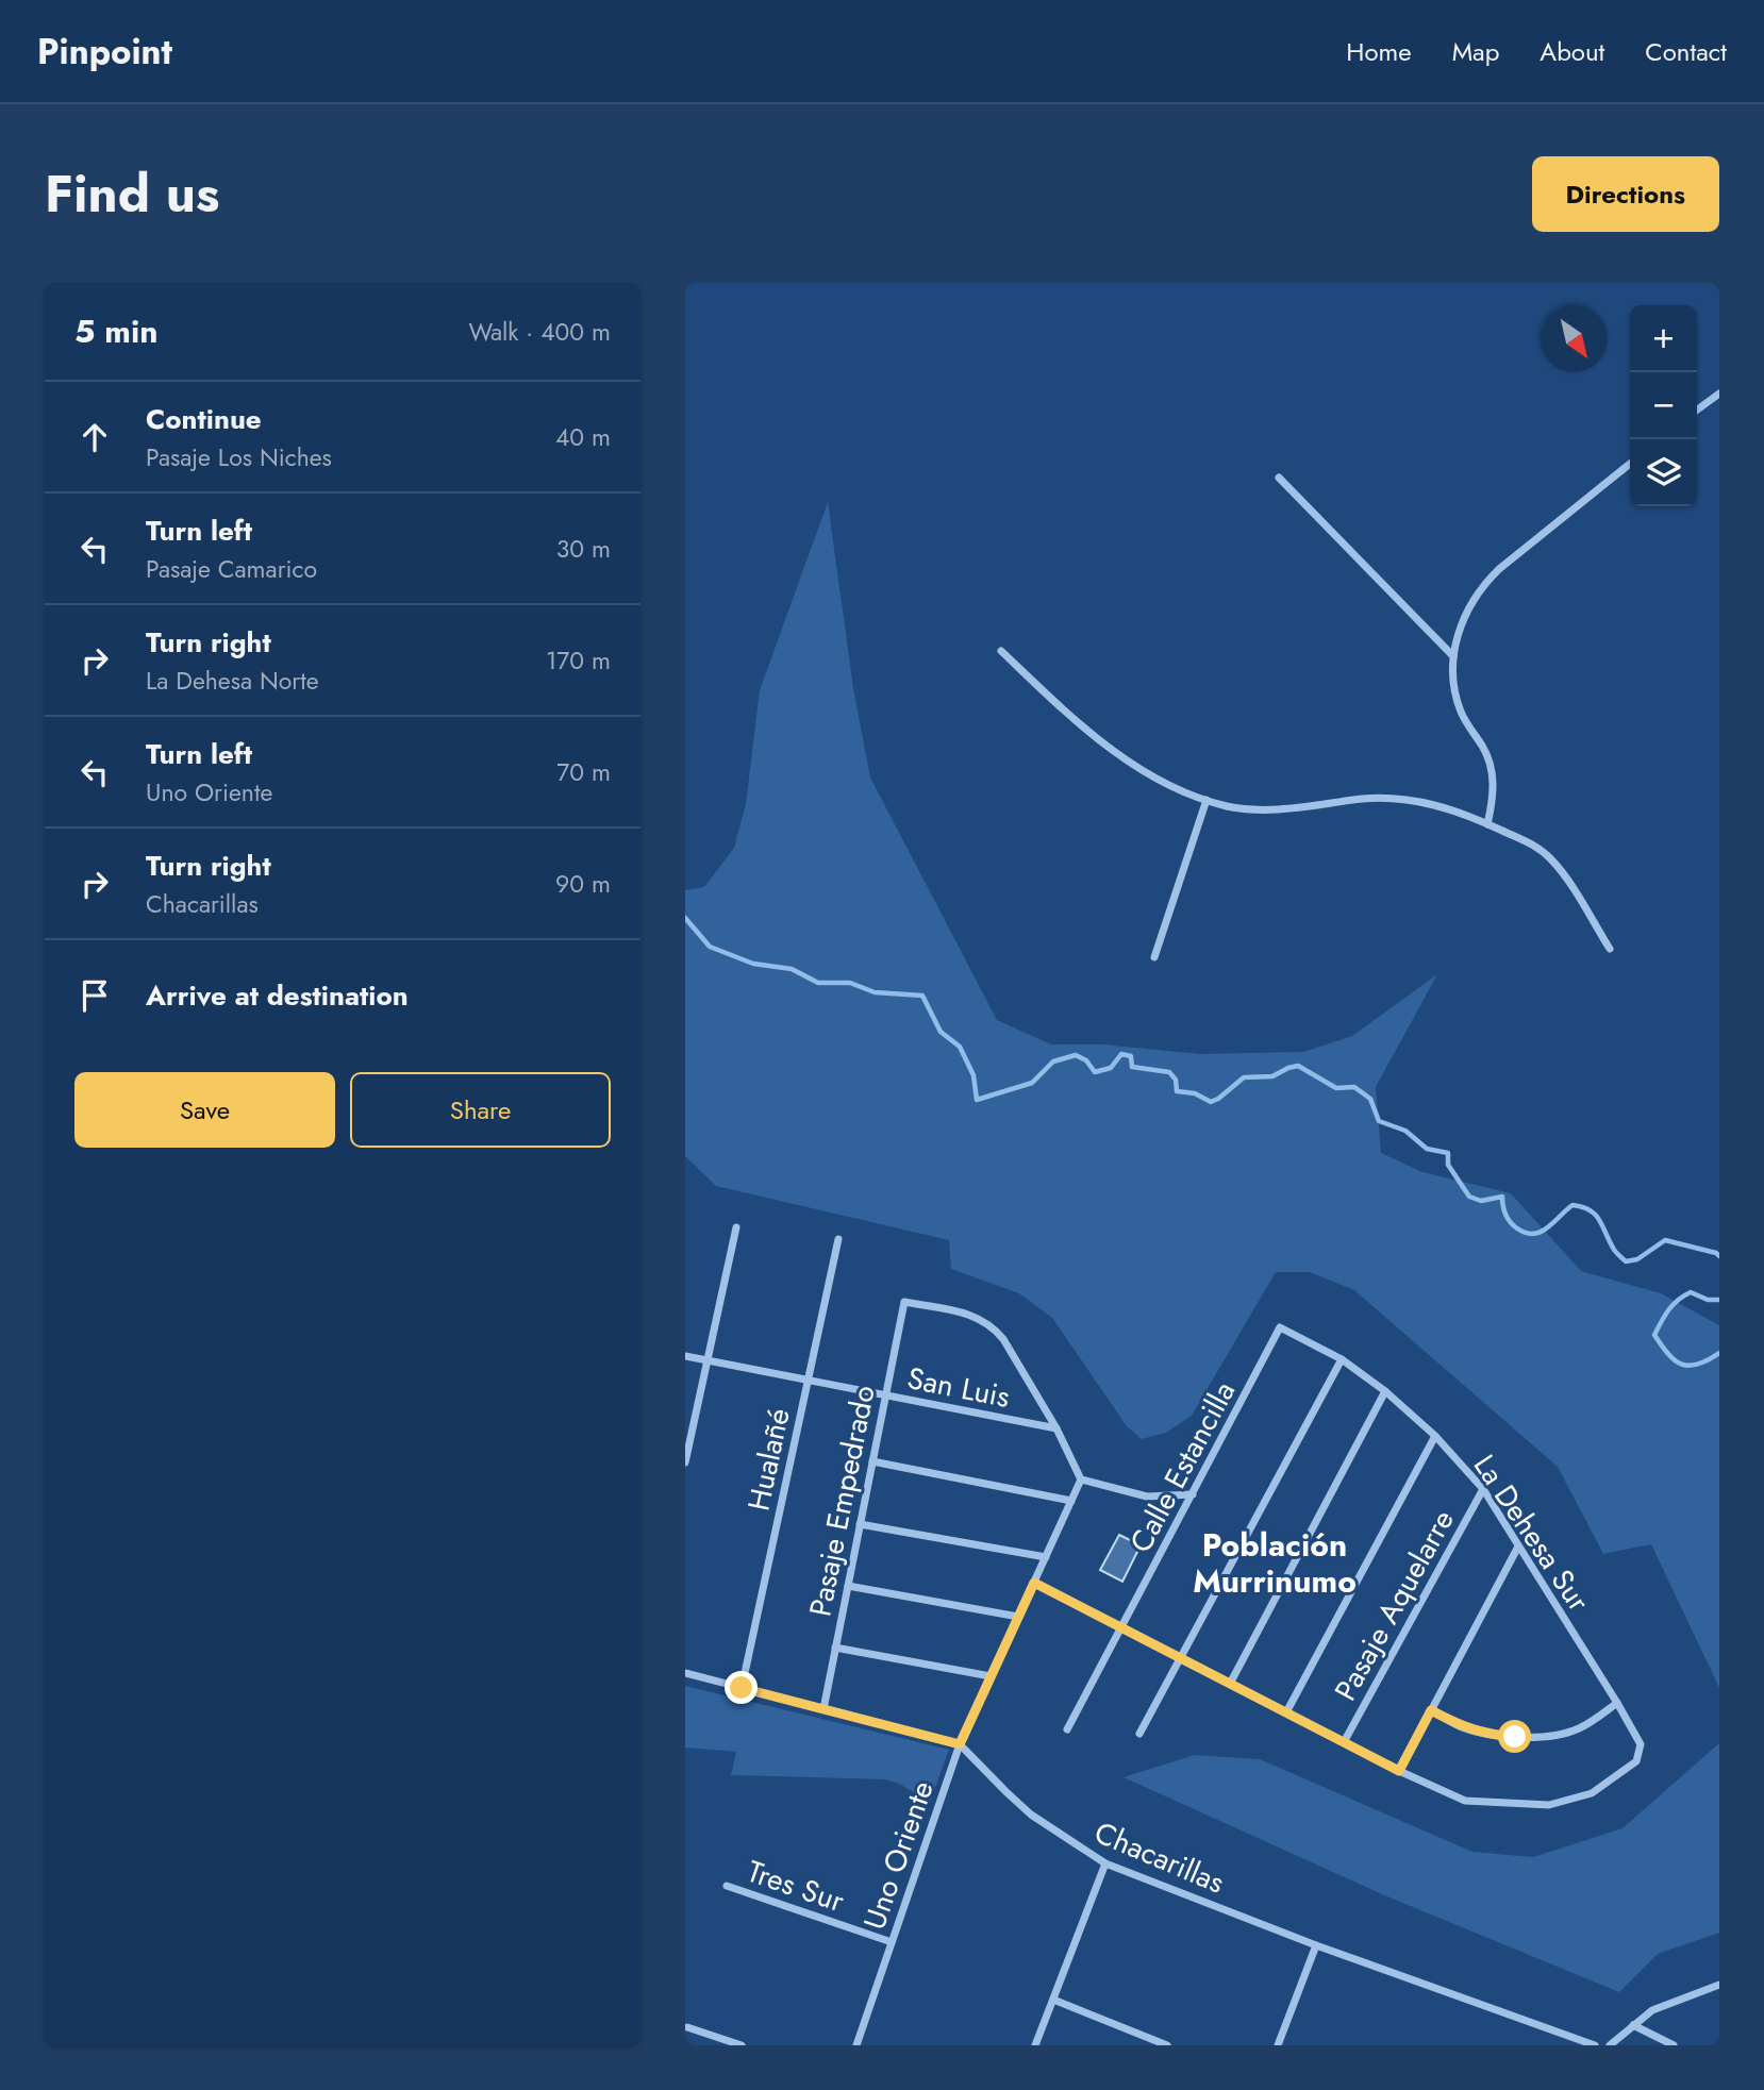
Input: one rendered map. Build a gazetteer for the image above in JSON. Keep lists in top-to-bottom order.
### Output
{
  "streets": {
    "street": [
      "San Luis",
      "Hualañé",
      "Calle Estancilla",
      "Pasaje Empedrado",
      "La Dehesa Sur",
      "Pasaje Aquelarre",
      "Uno Oriente",
      "Chacarillas",
      "Tres Sur"
    ]
  },
  "crossings": [
    ["San Luis", "Hualañé"],
    ["San Luis", "Pasaje Empedrado"],
    ["Calle Estancilla", "La Dehesa Sur"],
    ["La Dehesa Sur", "Pasaje Aquelarre"],
    ["Uno Oriente", "Chacarillas"],
    ["Uno Oriente", "Tres Sur"]
  ],
  "districts": ["Población Murrinumo"],
  "north": "bottom right",
  "page": {
    "header": "Pinpoint",
    "nav": [
      "Home",
      "Map",
      "About",
      "Contact"
    ],
    "title": "Find us",
    "buttons": [
      "Directions",
      ["Save", "Share"]
    ],
    "heading": ["5 min", "Walk · 400 m"],
    "map_buttons": ["+", "−"],
    "list": [
      ["Continue", "Pasaje Los Niches", "40 m"],
      ["Turn left", "Pasaje Camarico", "30 m"],
      ["Turn right", "La Dehesa Norte", "170 m"],
      ["Turn left", "Uno Oriente", "70 m"],
      ["Turn right", "Chacarillas", "90 m"],
      "Arrive at destination"
    ]
  }
}
